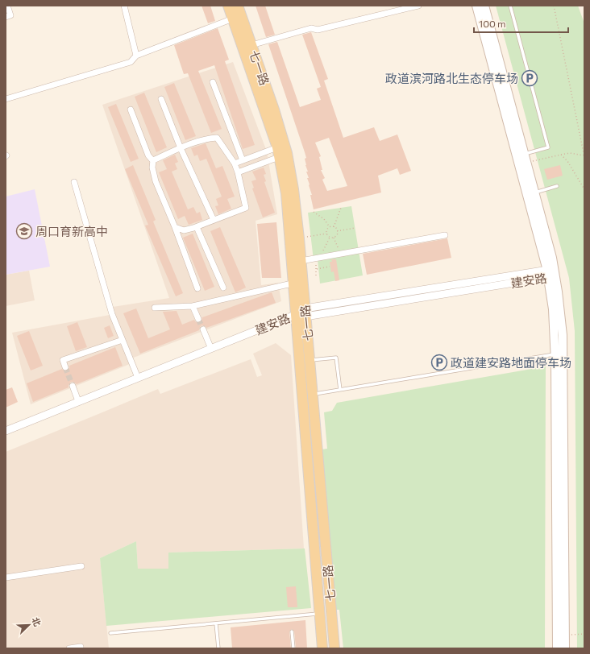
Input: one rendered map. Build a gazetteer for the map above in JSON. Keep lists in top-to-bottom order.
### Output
{
  "streets": {
    "main road": ["七一路"],
    "street": ["建安路"]
  },
  "crossings": [
    ["七一路", "建安路"]
  ],
  "places": {
    "parking": ["政道滨河路北生态停车场", "政道建安路地面停车场"],
    "school or university": ["周口育新高中"]
  },
  "scale_bar": "100 m",
  "north": "top right"
}
